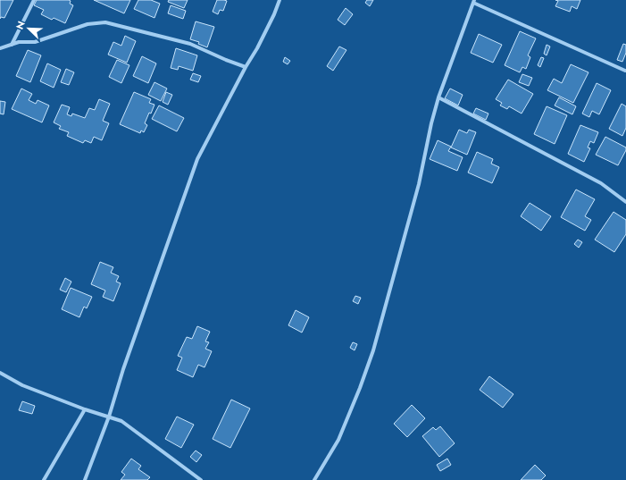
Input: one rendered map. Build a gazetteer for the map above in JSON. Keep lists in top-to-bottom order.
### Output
{
  "north": "top left"
}
